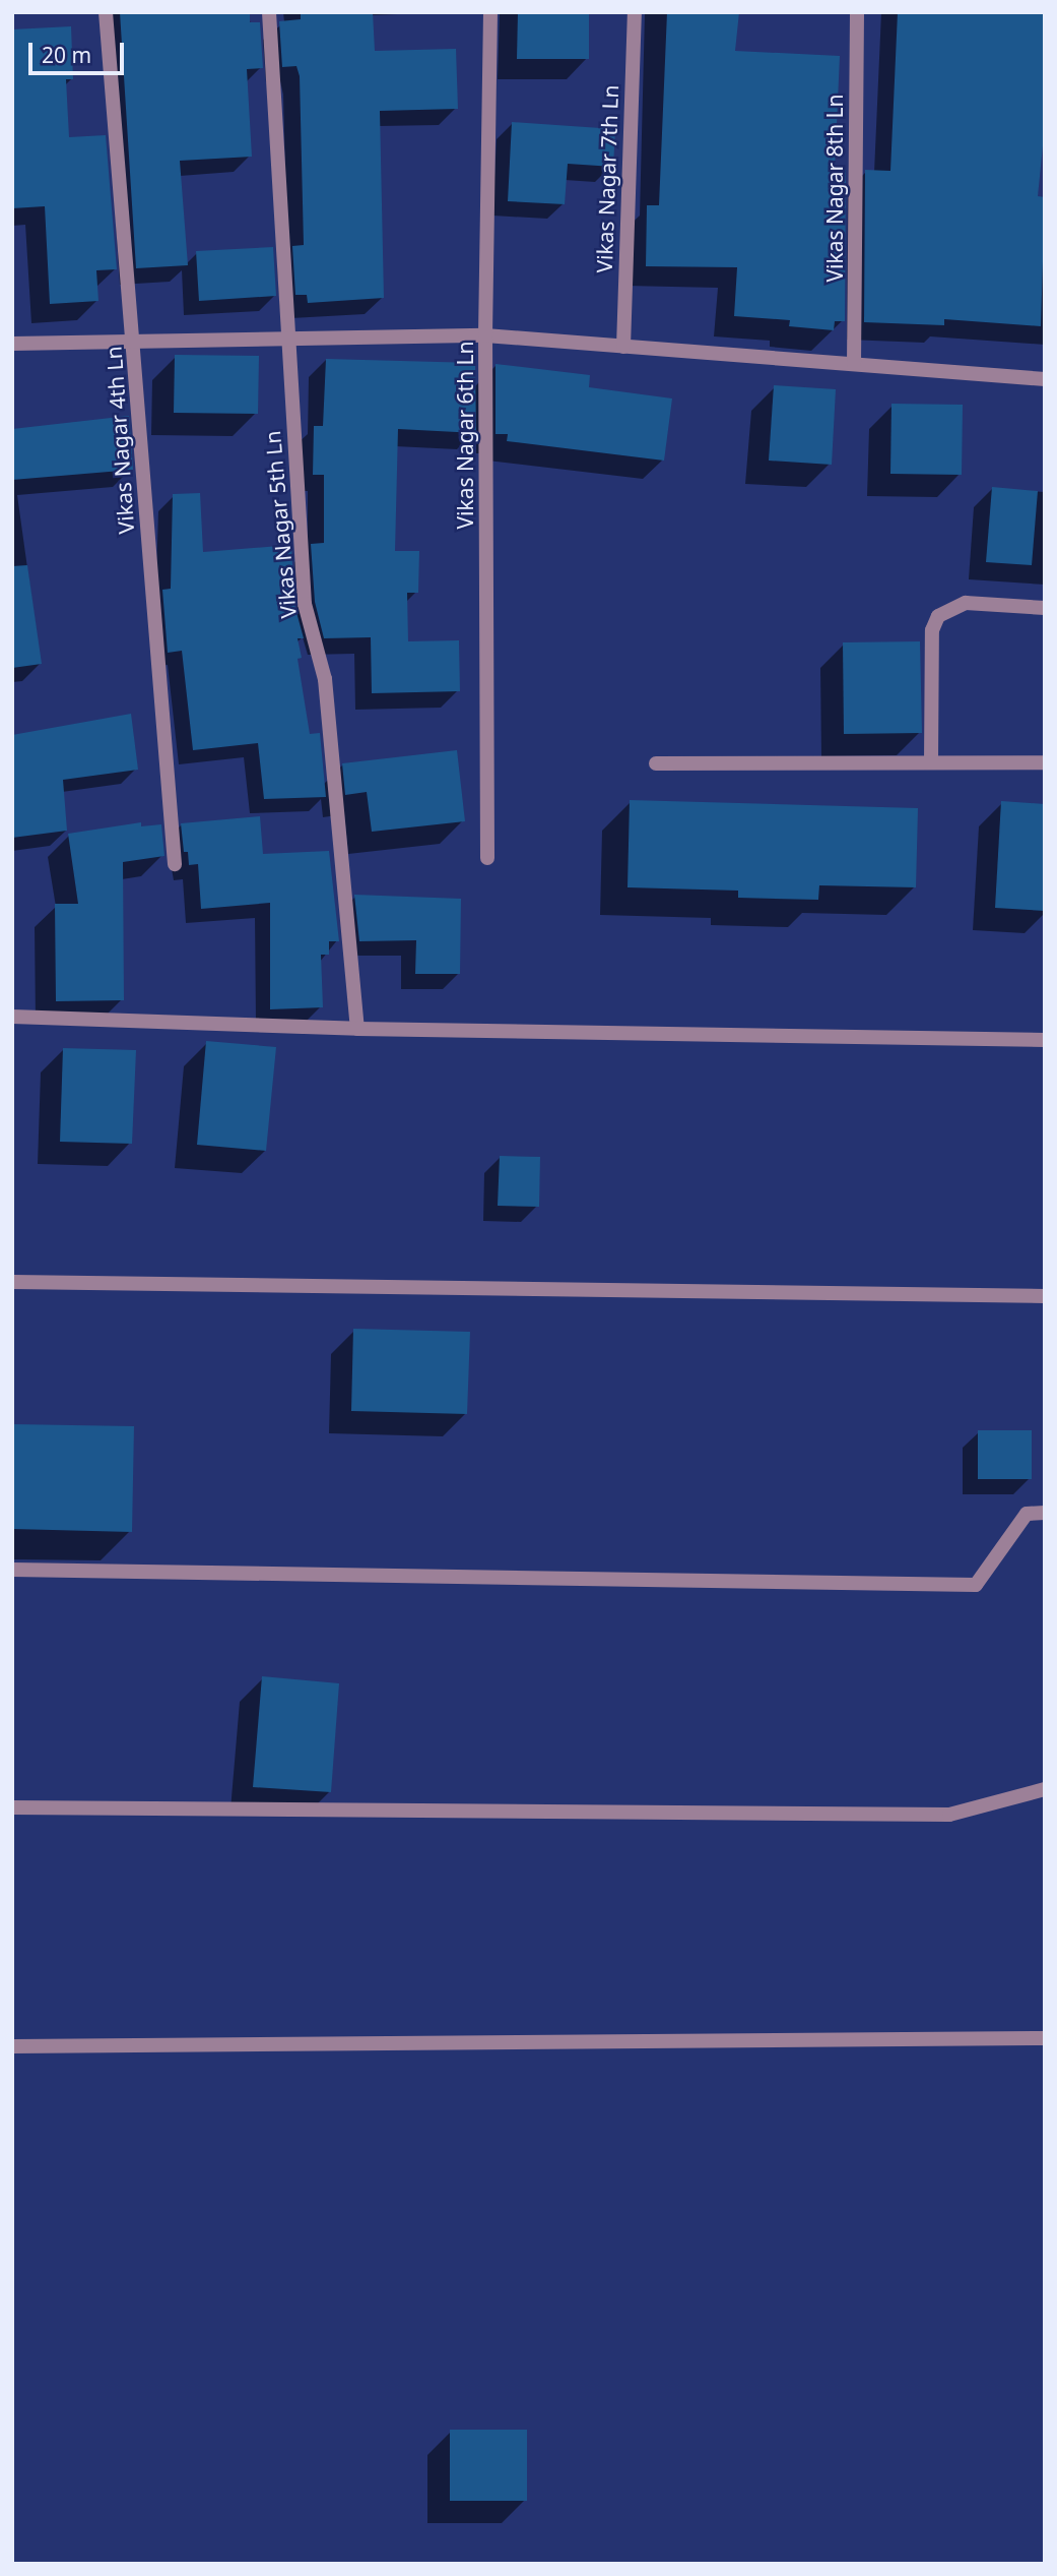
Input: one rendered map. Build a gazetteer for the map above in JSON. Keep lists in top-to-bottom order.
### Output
{
  "streets": {
    "street": [
      "Vikas Nagar 7th Ln",
      "Vikas Nagar 8th Ln",
      "Vikas Nagar 6th Ln",
      "Vikas Nagar 4th Ln",
      "Vikas Nagar 5th Ln"
    ]
  },
  "scale_bar": "20 m"
}
